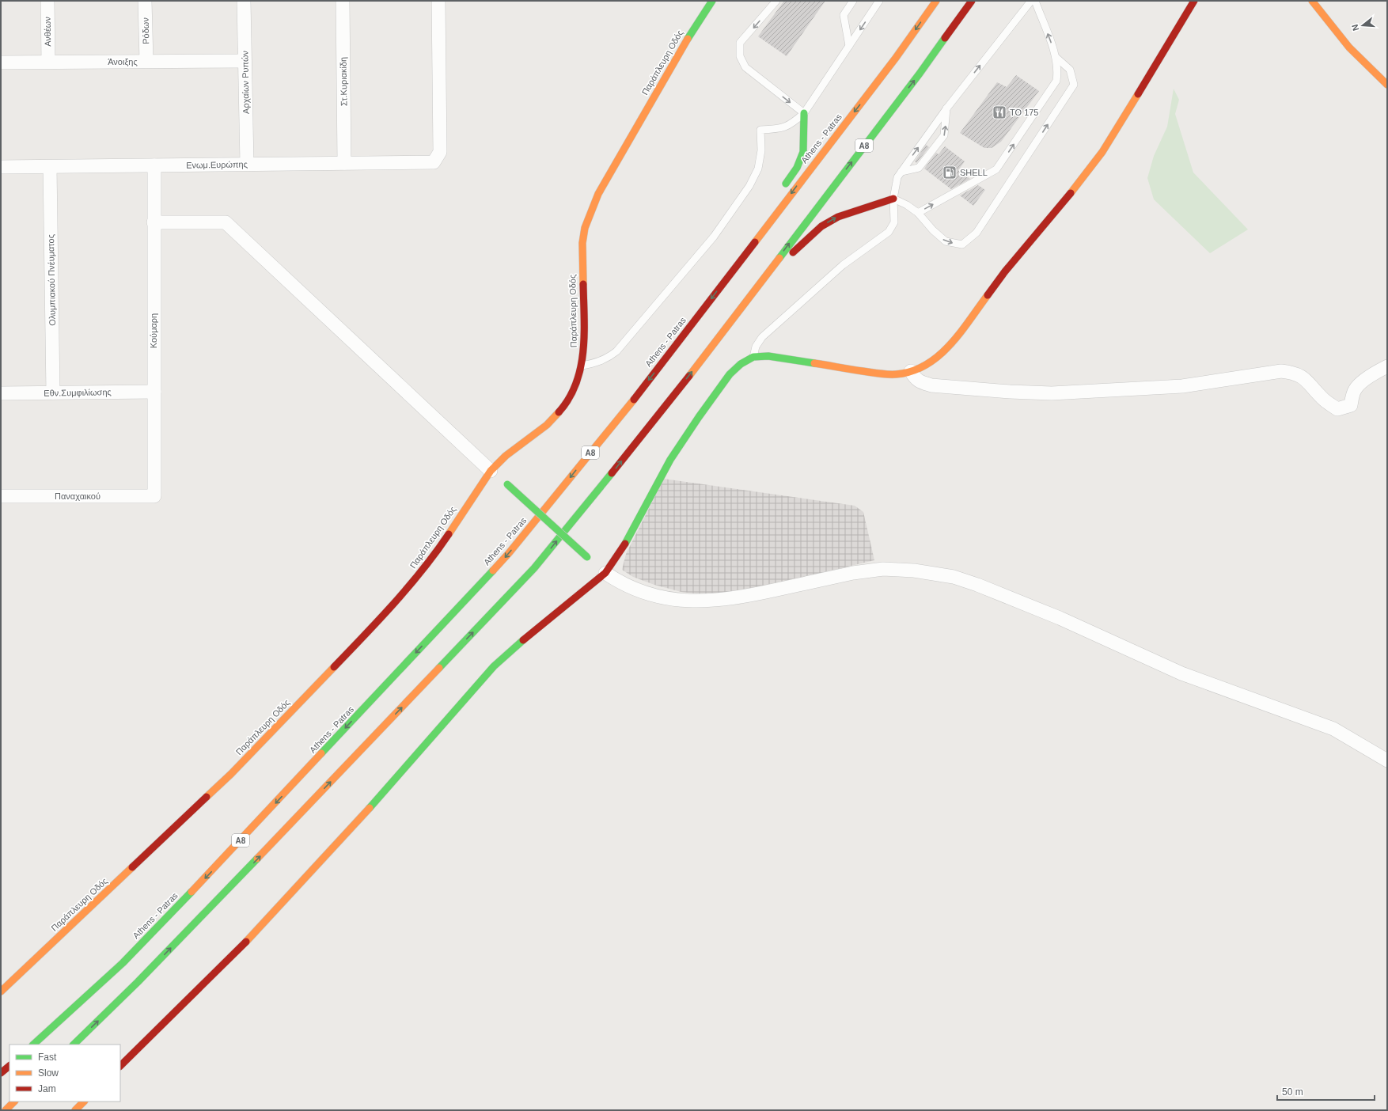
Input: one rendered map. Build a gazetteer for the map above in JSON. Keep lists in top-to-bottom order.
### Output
{
  "streets": {
    "main road": ["Παράπλευρη Οδός", "Athens - Patras", "Α8"],
    "street": [
      "Ρόδων",
      "Ανθέων",
      "Άνοιξης",
      "Στ.Κυριακίδη",
      "Αρχαίων Ρυπών",
      "Ενωμ.Ευρώπης",
      "Ολυμπιακού Πνέυματος",
      "Κούμαρη",
      "Εθν.Συμφιλίωσης",
      "Παναχαικού"
    ]
  },
  "crossings": [
    ["Ρόδων", "Άνοιξης"],
    ["Ανθέων", "Άνοιξης"],
    ["Άνοιξης", "Αρχαίων Ρυπών"],
    ["Στ.Κυριακίδη", "Ενωμ.Ευρώπης"],
    ["Αρχαίων Ρυπών", "Ενωμ.Ευρώπης"],
    ["Ενωμ.Ευρώπης", "Ολυμπιακού Πνέυματος"],
    ["Ενωμ.Ευρώπης", "Κούμαρη"],
    ["Ολυμπιακού Πνέυματος", "Εθν.Συμφιλίωσης"],
    ["Κούμαρη", "Εθν.Συμφιλίωσης"],
    ["Κούμαρη", "Παναχαικού"]
  ],
  "places": {
    "restaurant": ["TO 175"],
    "fuel station": ["SHELL"]
  },
  "legend": ["Fast", "Slow", "Jam"],
  "scale_bar": "50 m",
  "north": "left"
}
